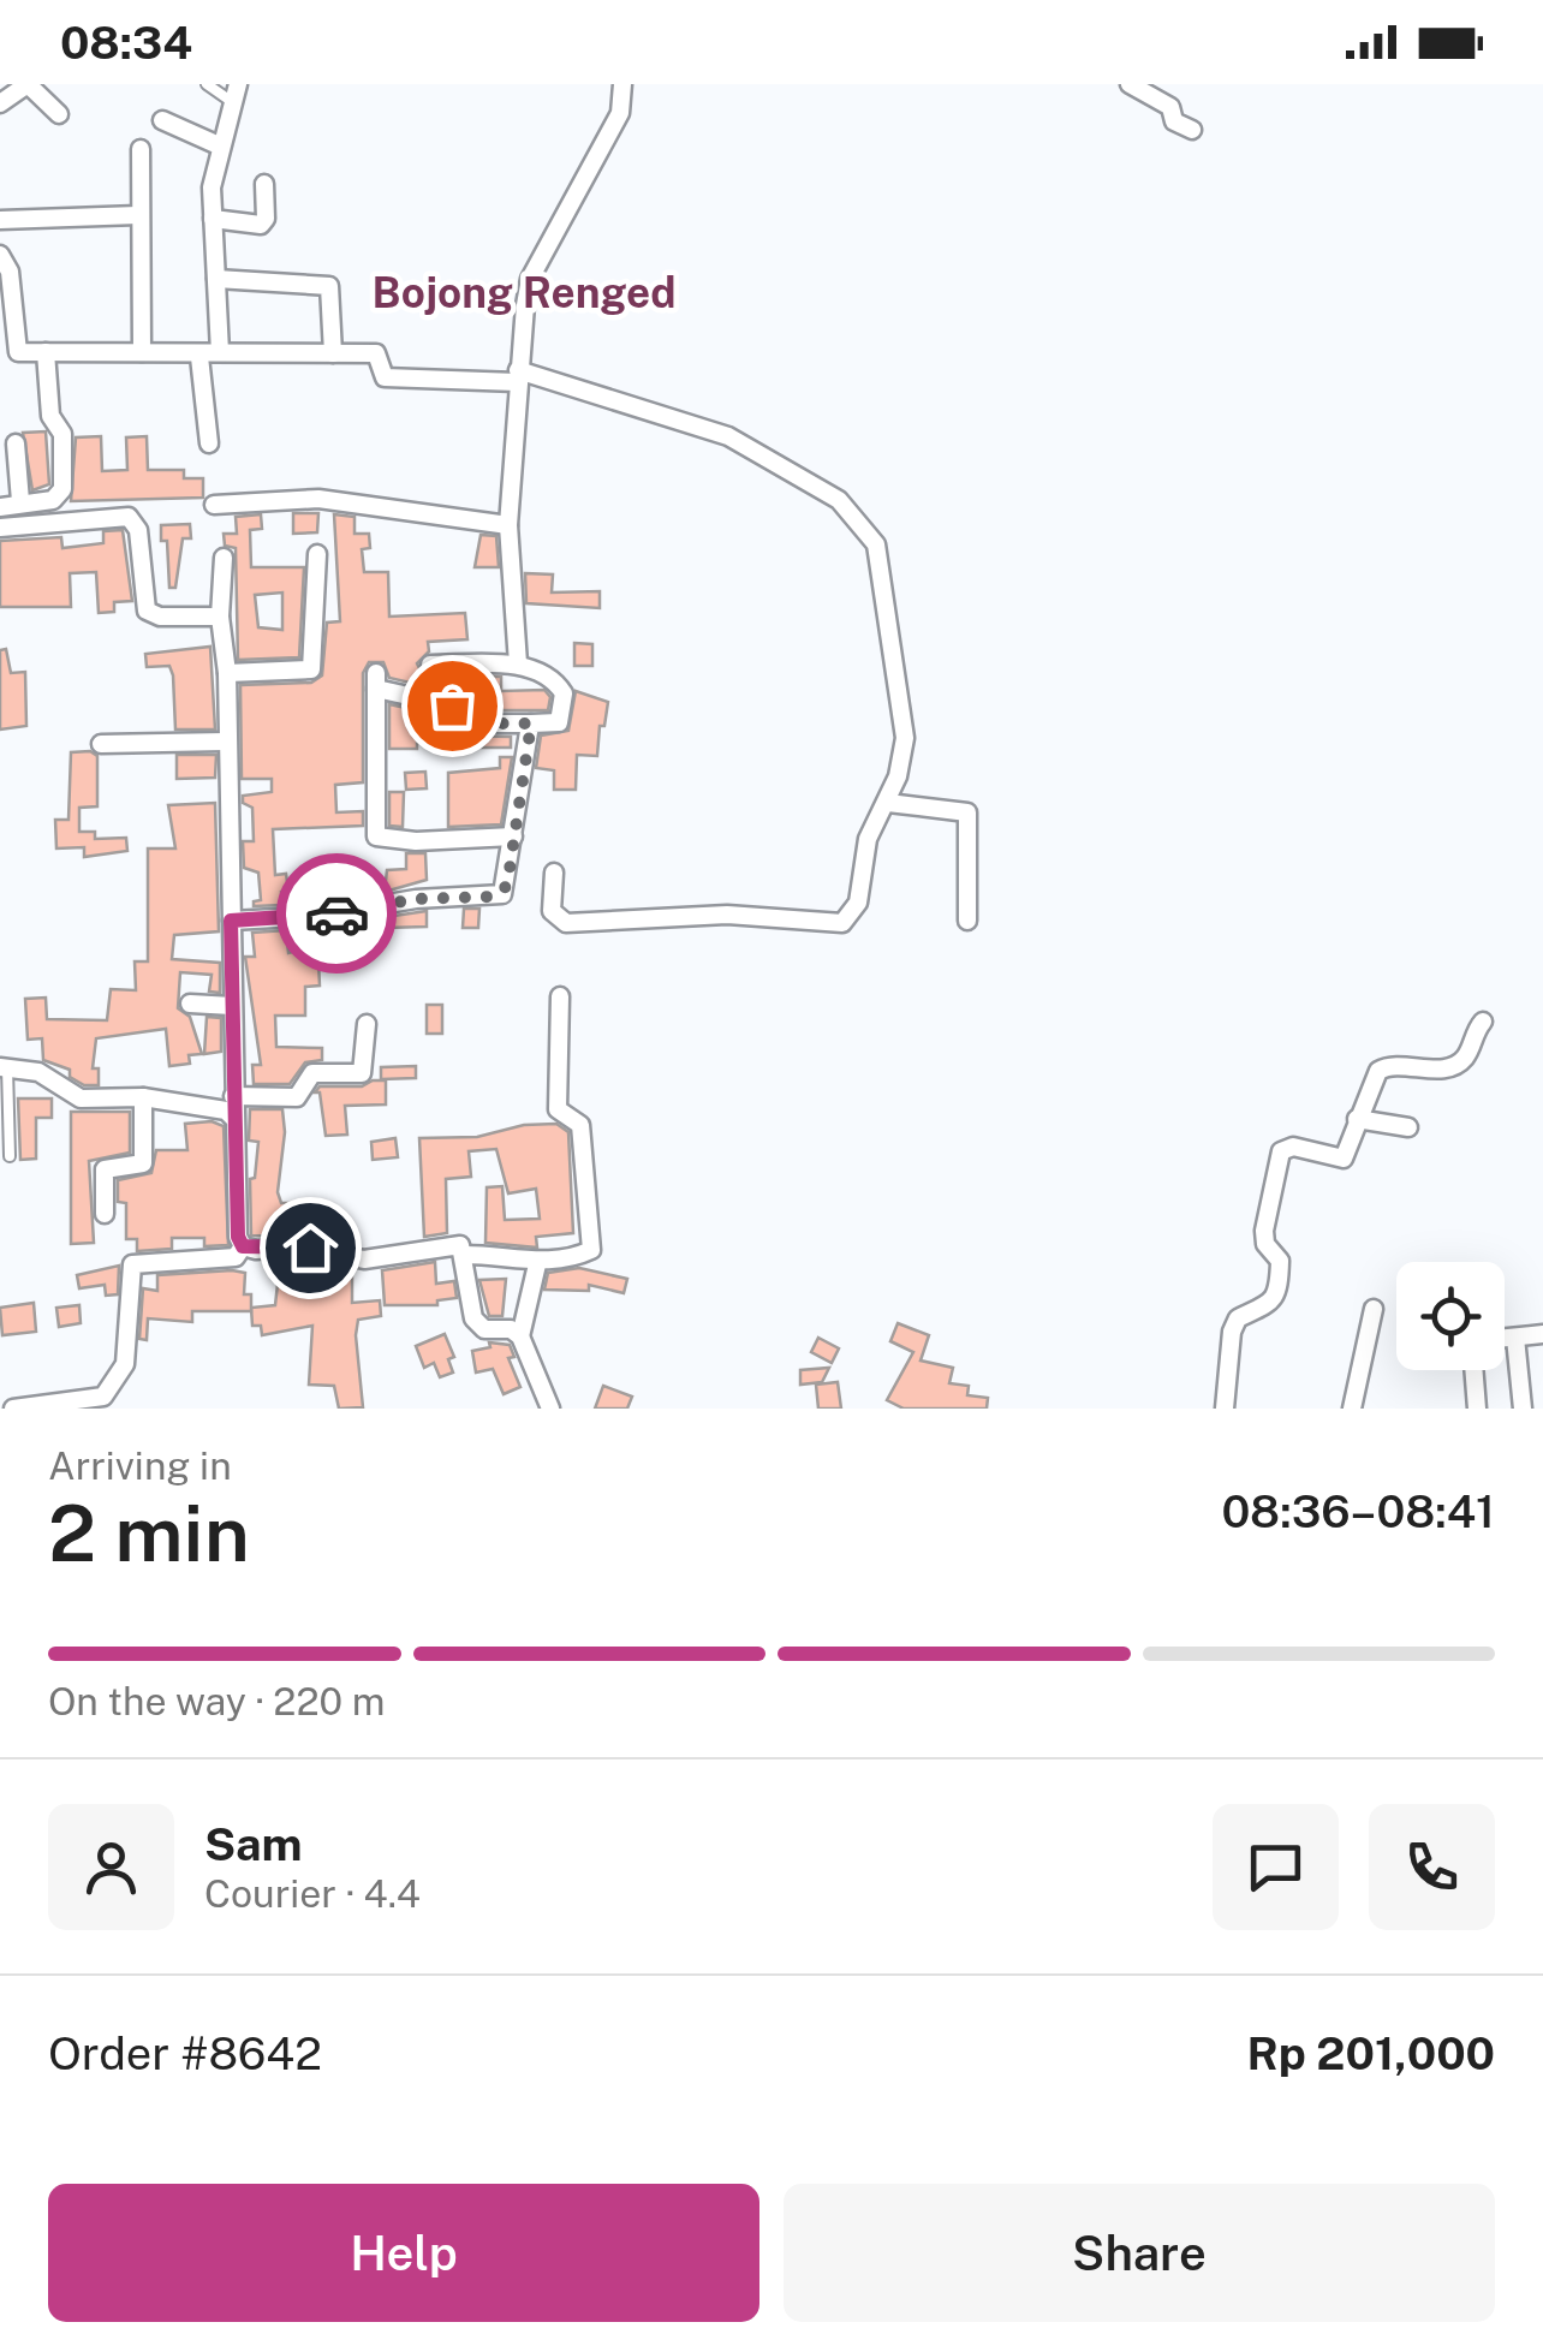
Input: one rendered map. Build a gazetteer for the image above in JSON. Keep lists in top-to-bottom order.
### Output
{
  "districts": ["Bojong Renged"],
  "page": {
    "status": "08:34",
    "heading": ["2 min", "Arriving in", "08:36–08:41"],
    "panel": [
      "Sam",
      "Courier · 4.4",
      "Order #8642",
      "Rp 201,000"
    ],
    "bar": "On the way · 220 m",
    "buttons": ["Help", "Share"]
  }
}
